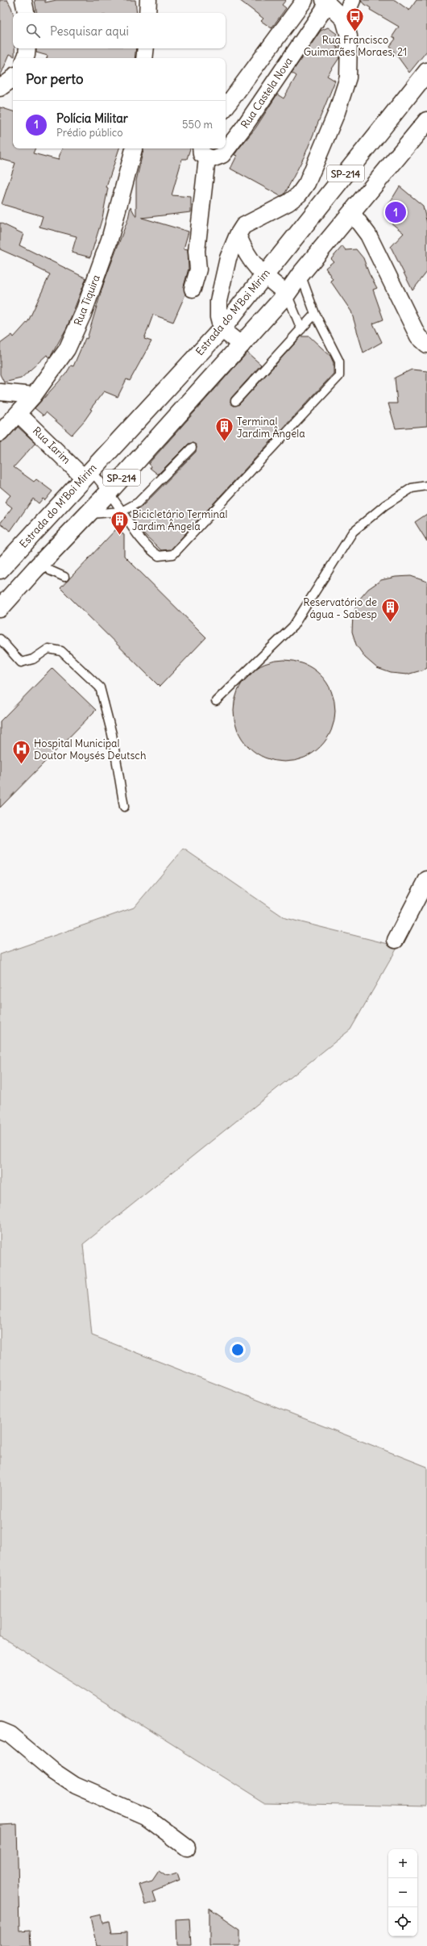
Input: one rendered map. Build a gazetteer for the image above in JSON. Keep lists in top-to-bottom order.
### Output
{
  "streets": {
    "main road": ["SP-214", "Estrada do M'Boi Mirim"],
    "street": ["Rua Castela Nova", "Rua Tiquira", "Rua Iarim"]
  },
  "crossings": [
    ["Rua Tiquira", "Rua Iarim"],
    ["Estrada do M'Boi Mirim", "Rua Iarim"]
  ],
  "places": {
    "bus stop": ["Rua Francisco Guimarães Moraes, 21"],
    "building": ["Terminal Jardim Ângela", "Bicicletário Terminal Jardim Ângela", "Reservatório de água - Sabesp"],
    "hospital": ["Hospital Municipal Doutor Moysés Deutsch"]
  },
  "page": {
    "search": "Pesquisar aqui",
    "heading": "Por perto",
    "list": [
      {
        "mark": "1",
        "name": "Polícia Militar",
        "note": "Prédio público",
        "value": "550 m"
      }
    ],
    "pins": "1",
    "map_buttons": ["+", "−"]
  }
}
